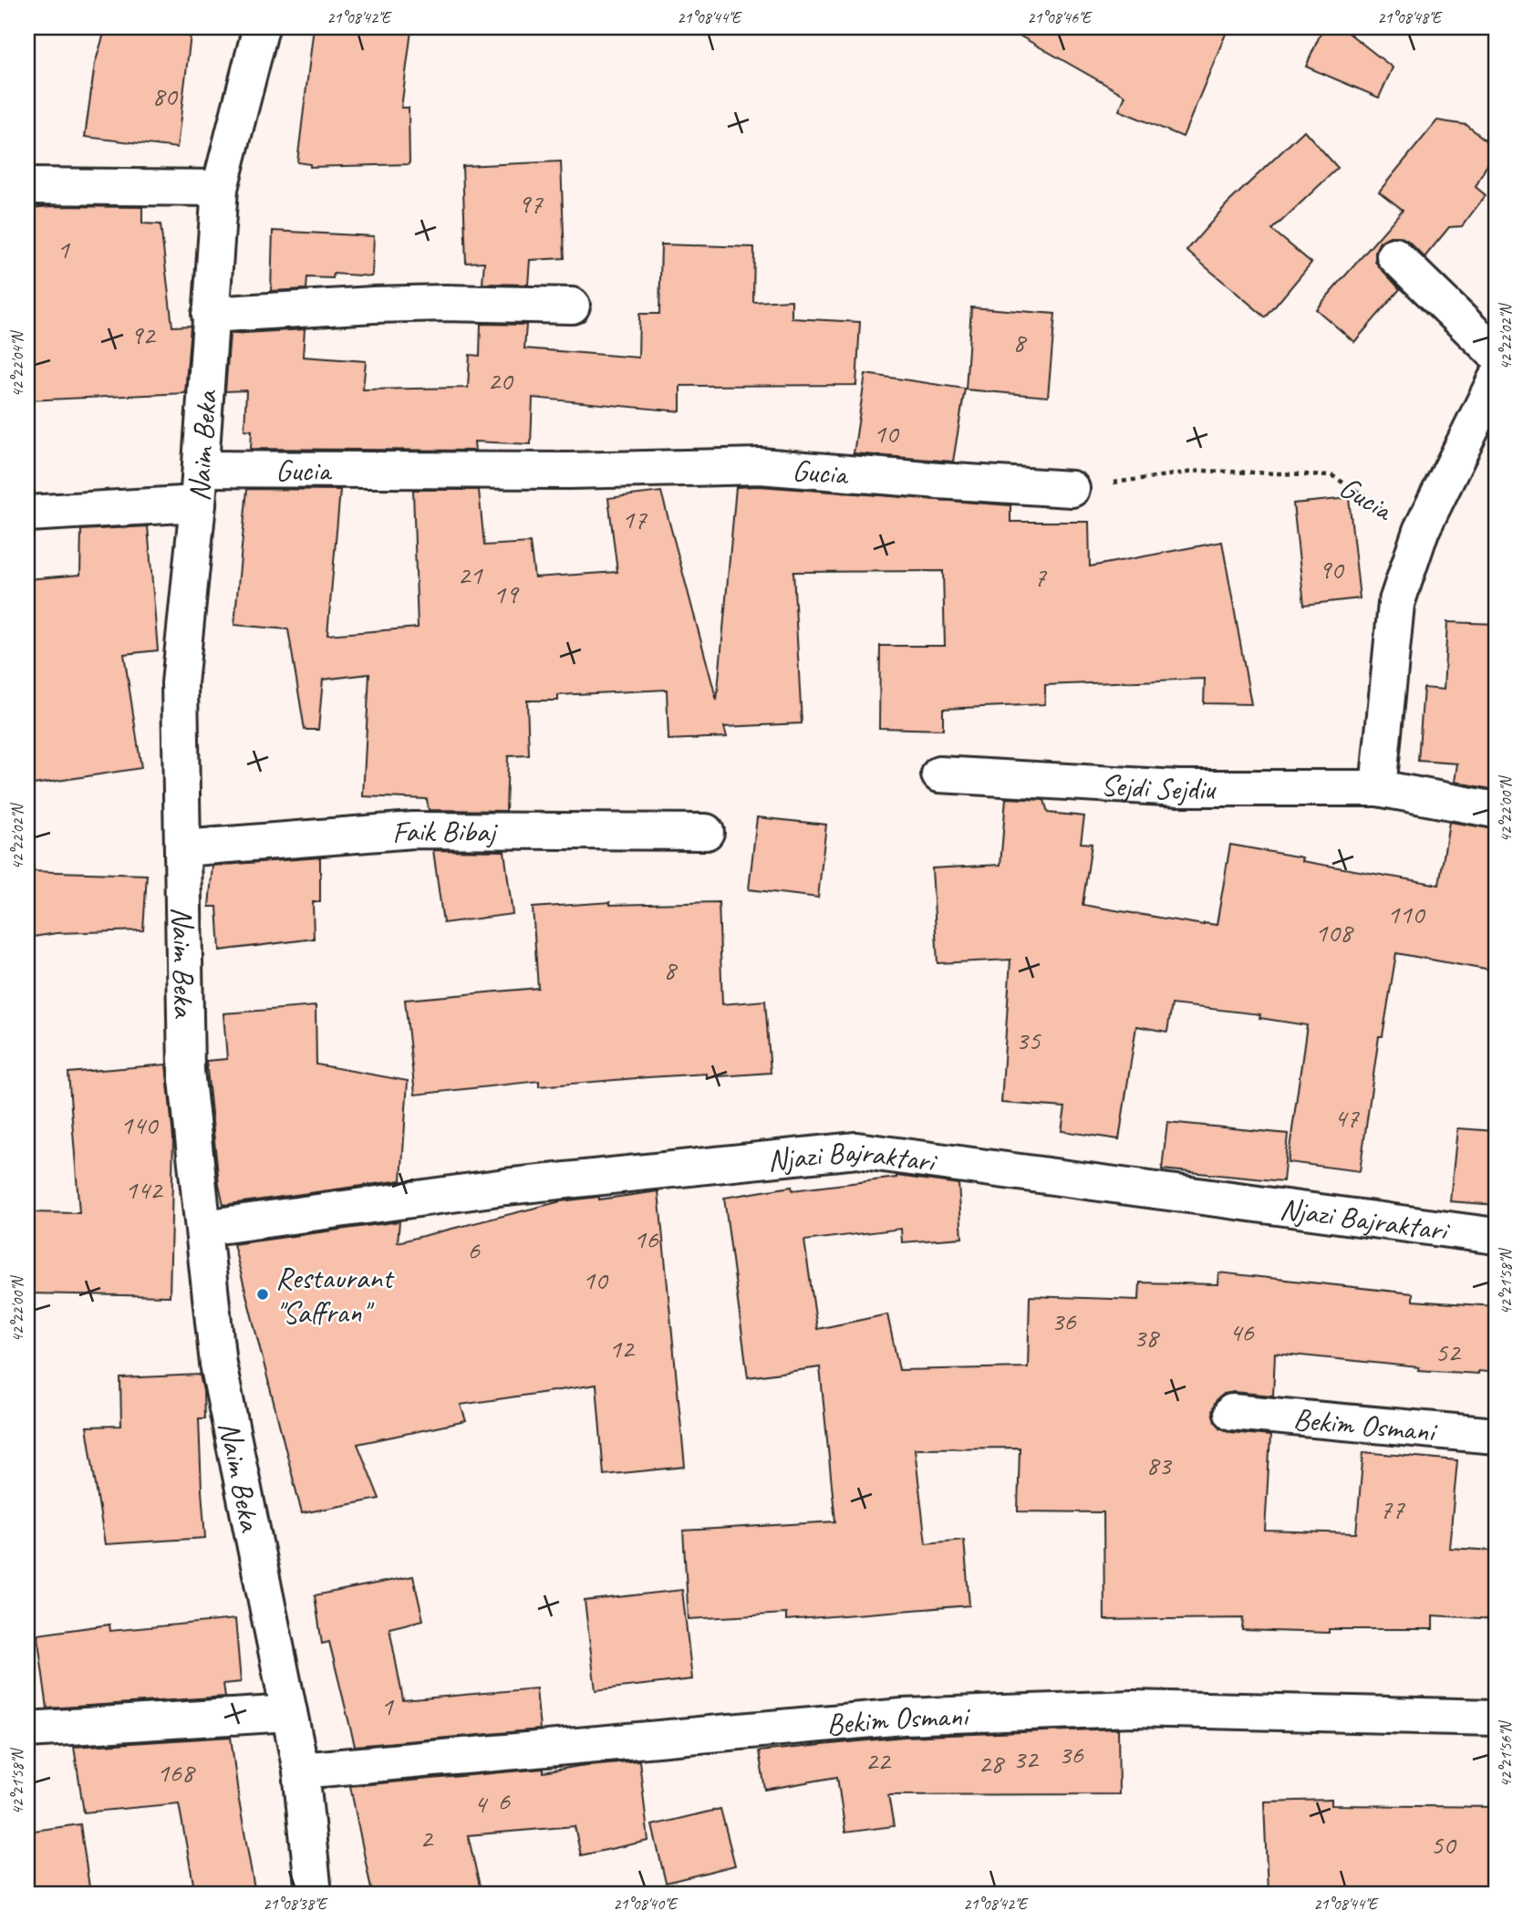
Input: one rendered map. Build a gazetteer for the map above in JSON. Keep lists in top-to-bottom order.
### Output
{
  "streets": {
    "street": [
      "Naim Beka",
      "Gucia",
      "Sejdi Sejdiu",
      "Faik Bibaj",
      "Njazi Bajraktari",
      "Bekim Osmani"
    ]
  },
  "crossings": [
    ["Naim Beka", "Gucia"],
    ["Naim Beka", "Faik Bibaj"],
    ["Naim Beka", "Njazi Bajraktari"],
    ["Naim Beka", "Bekim Osmani"]
  ],
  "places": ["Restaurant \"Saffran\""],
  "house_numbers": [
    "80",
    "97",
    "1",
    "92",
    "8",
    "20",
    "10",
    "17",
    "90",
    "21",
    "7",
    "19",
    "110",
    "108",
    "8",
    "35",
    "47",
    "140",
    "142",
    "16",
    "6",
    "10",
    "36",
    "46",
    "38",
    "12",
    "52",
    "83",
    "77",
    "1",
    "36",
    "32",
    "22",
    "28",
    "168",
    "6",
    "4",
    "2",
    "50"
  ],
  "coordinates": [
    "21°08'42\"E",
    "21°08'44\"E",
    "21°08'46\"E",
    "21°08'48\"E",
    "42°22'02\"N",
    "42°22'04\"N",
    "42°22'00\"N",
    "42°21'58\"N",
    "42°21'56\"N",
    "21°08'38\"E",
    "21°08'40\"E"
  ]
}
